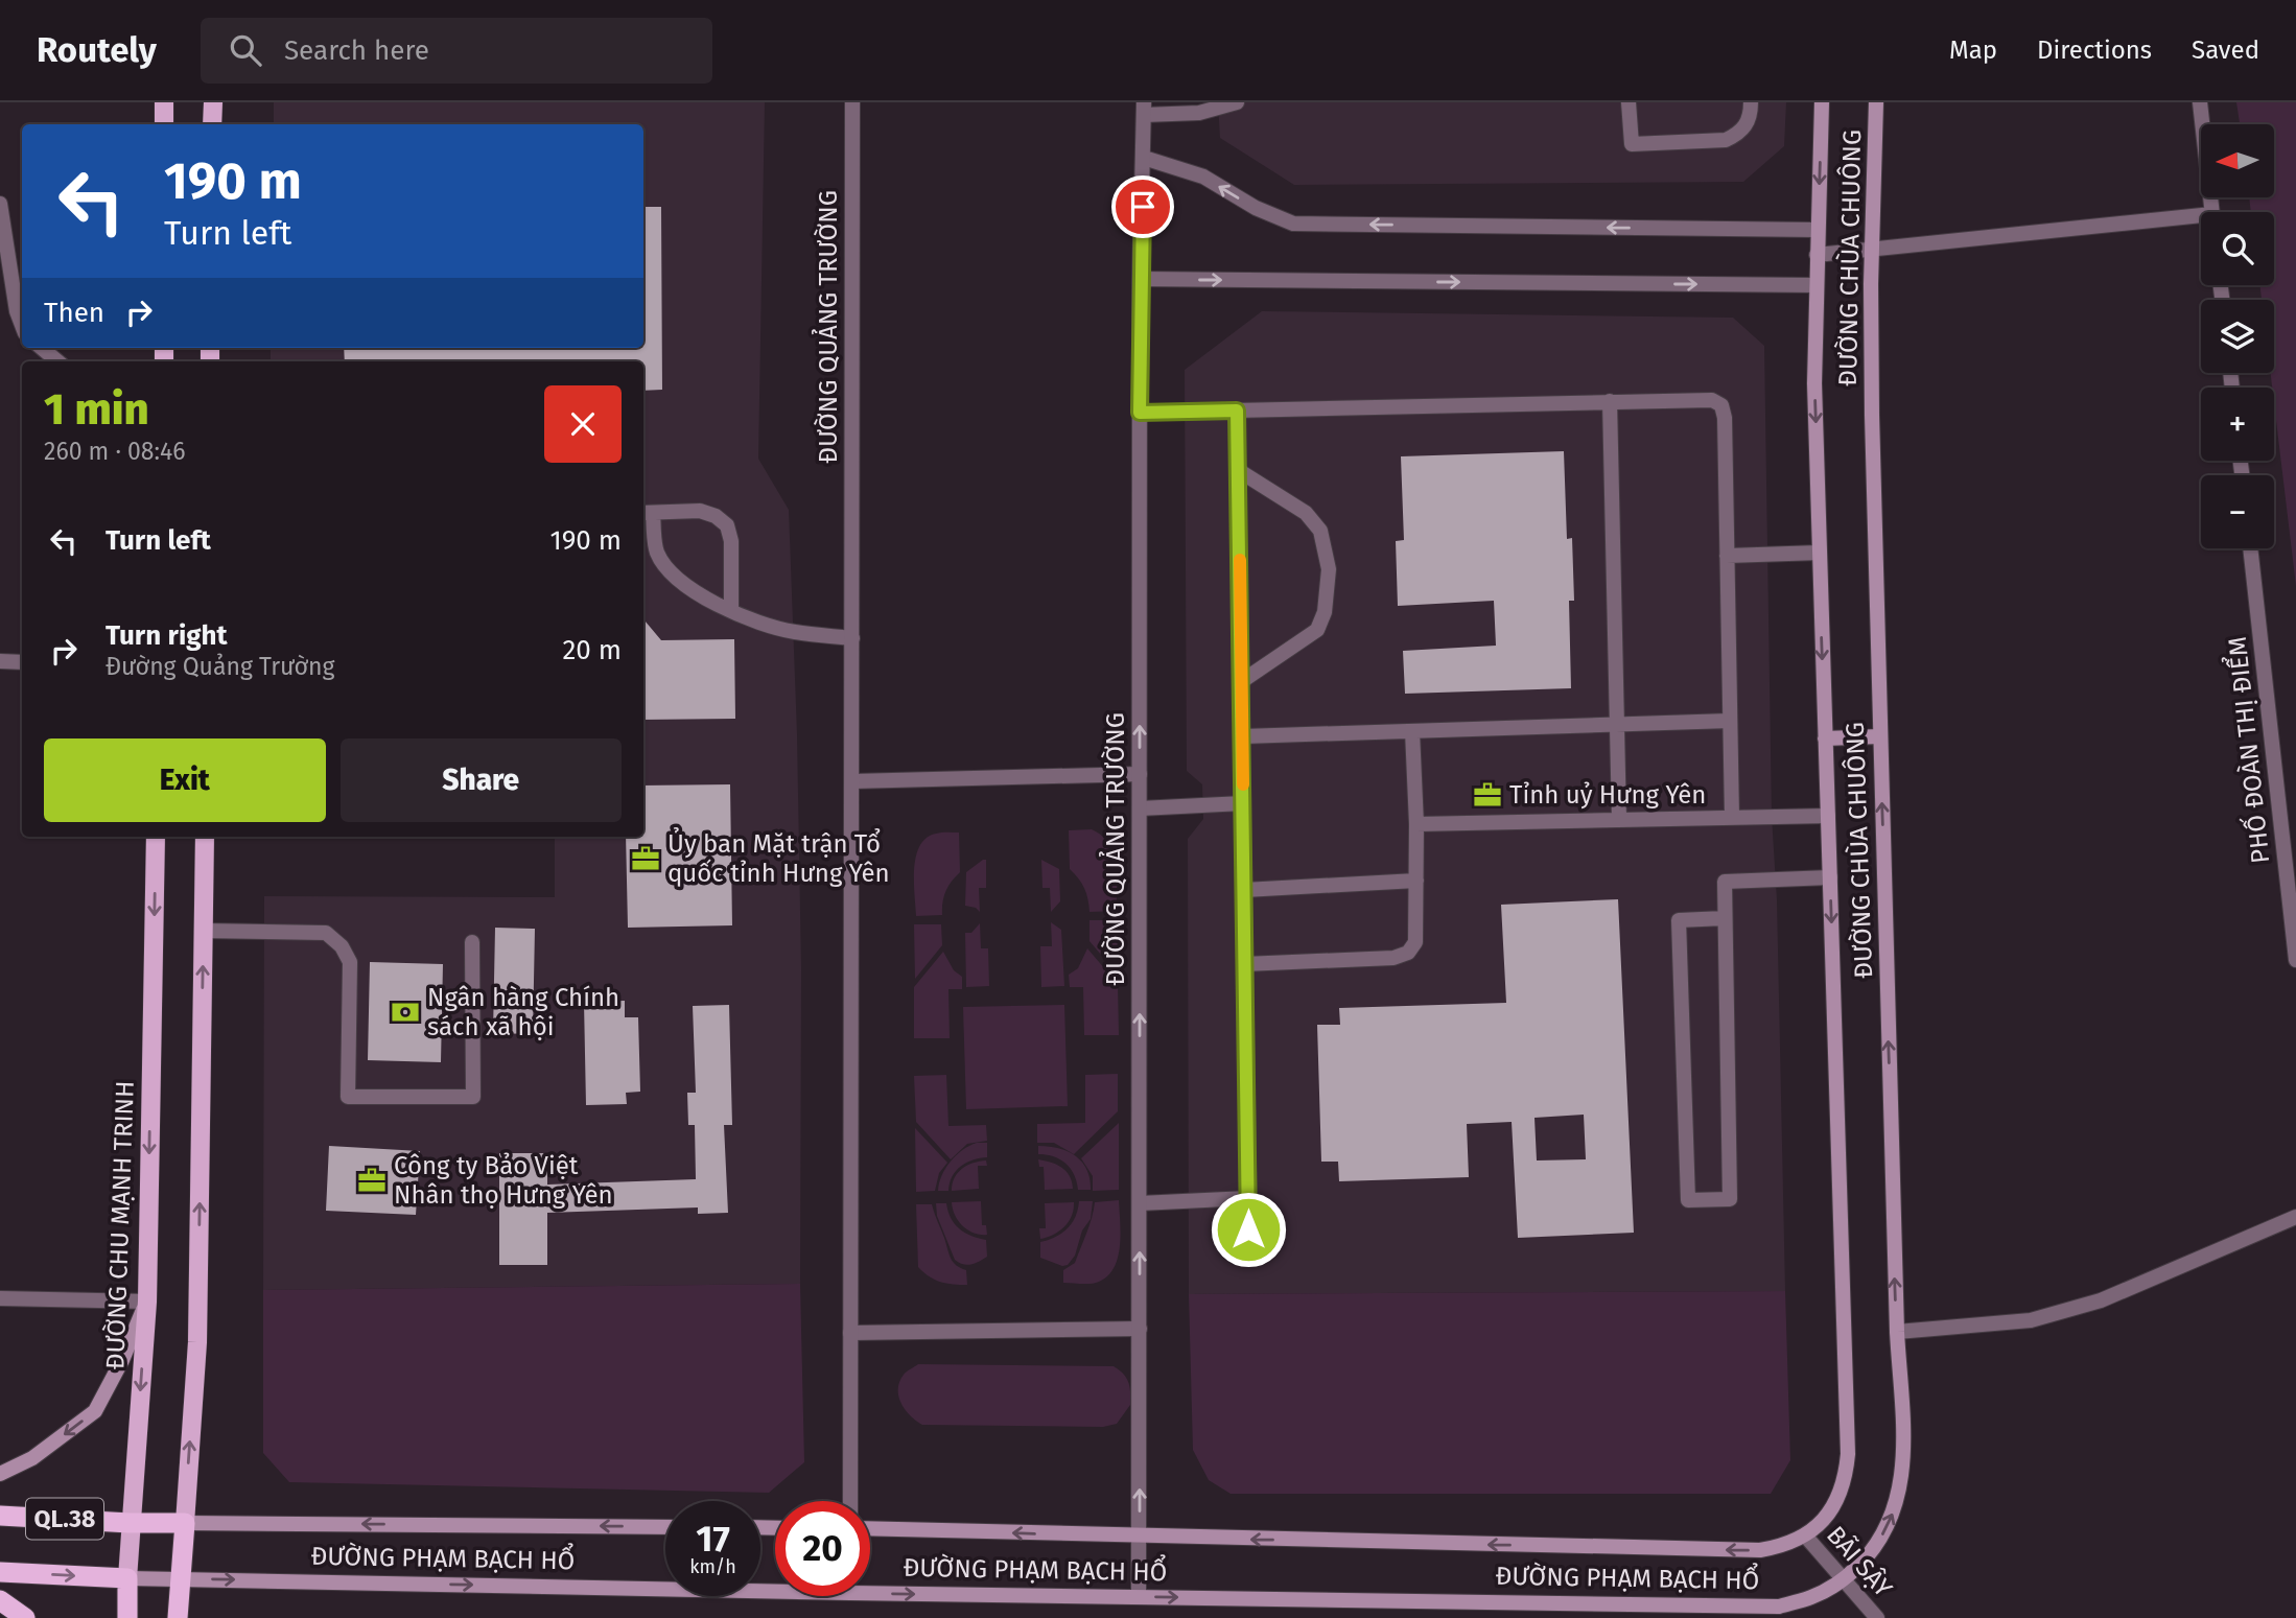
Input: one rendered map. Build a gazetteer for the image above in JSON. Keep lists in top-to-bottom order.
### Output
{
  "streets": {
    "highway": ["ĐƯỜNG CHU MẠNH TRINH", "QL.38", "ĐƯỜNG PHẠM BẠCH HỔ"],
    "main road": ["ĐƯỜNG CHÙA CHUÔNG"],
    "street": ["ĐƯỜNG QUẢNG TRƯỜNG", "PHỐ ĐOÀN THỊ ĐIỂM", "BÃI SẬY"]
  },
  "crossings": [
    ["ĐƯỜNG CHÙA CHUÔNG", "ĐƯỜNG PHẠM BẠCH HỔ"],
    ["ĐƯỜNG CHÙA CHUÔNG", "BÃI SẬY"],
    ["ĐƯỜNG QUẢNG TRƯỜNG", "ĐƯỜNG PHẠM BẠCH HỔ"],
    ["ĐƯỜNG CHU MẠNH TRINH", "ĐƯỜNG PHẠM BẠCH HỔ"],
    ["ĐƯỜNG PHẠM BẠCH HỔ", "BÃI SẬY"]
  ],
  "places": {
    "office": ["Tỉnh uỷ Hưng Yên", "Ủy ban Mặt trận Tổ quốc tỉnh Hưng Yên", "Công ty Bảo Việt Nhân thọ Hưng Yên"],
    "bank": ["Ngân hàng Chính sách xã hội"]
  },
  "north": "left",
  "page": {
    "header": "Routely",
    "search": "Search here",
    "nav": ["Map", "Directions", "Saved"],
    "map_buttons": ["+", "−"],
    "turn": ["190 m", "Turn left"],
    "then": "Then",
    "heading": ["1 min", "260 m · 08:46"],
    "list": [
      {
        "name": "Turn left",
        "value": "190 m"
      },
      {
        "name": "Turn right",
        "note": "Đường Quảng Trường",
        "value": "20 m"
      }
    ],
    "buttons": ["Exit", "Share"],
    "speed": "17 km/h",
    "limit": "20"
  }
}
